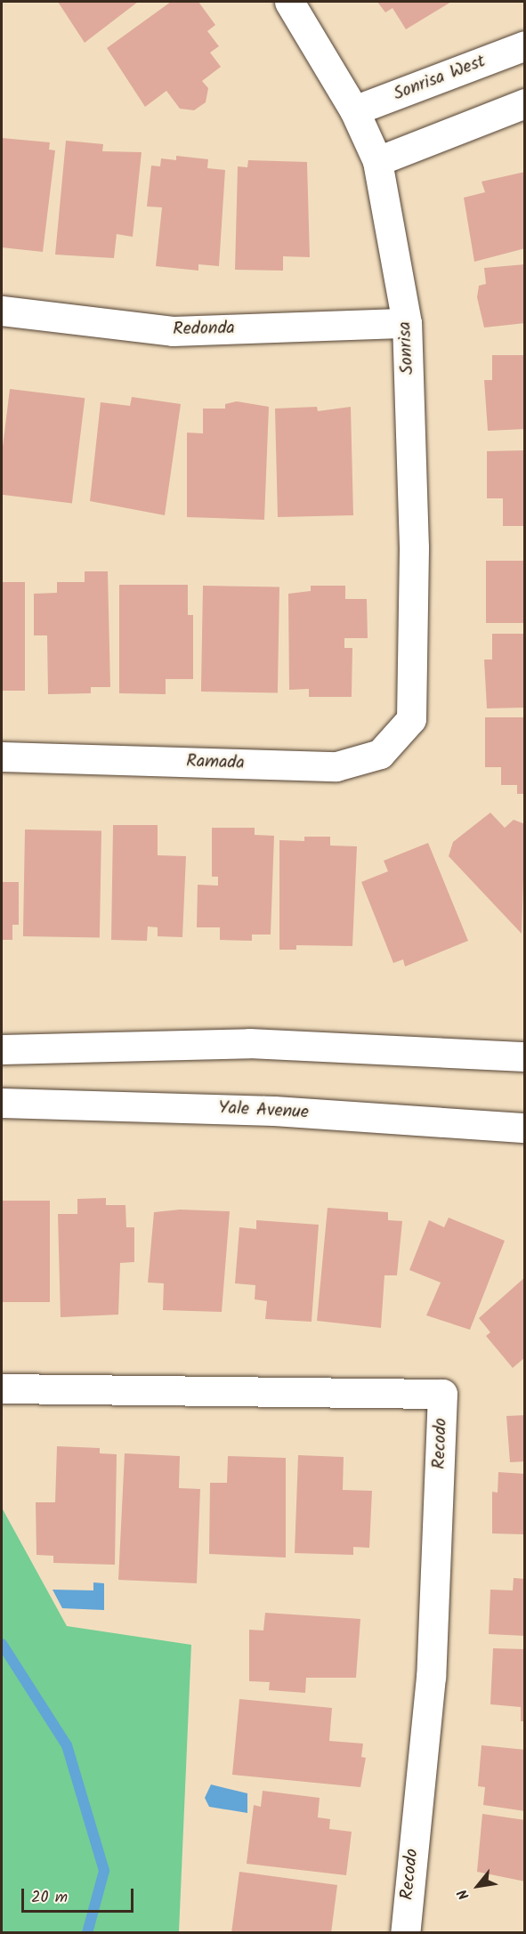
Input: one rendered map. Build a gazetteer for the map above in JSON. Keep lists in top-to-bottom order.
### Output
{
  "streets": {
    "street": [
      "Sonrisa West",
      "Redonda",
      "Sonrisa",
      "Ramada",
      "Yale Avenue",
      "Recodo"
    ]
  },
  "crossings": [
    ["Sonrisa West", "Sonrisa"],
    ["Redonda", "Sonrisa"],
    ["Sonrisa", "Ramada"]
  ],
  "scale_bar": "20 m",
  "north": "bottom left"
}
